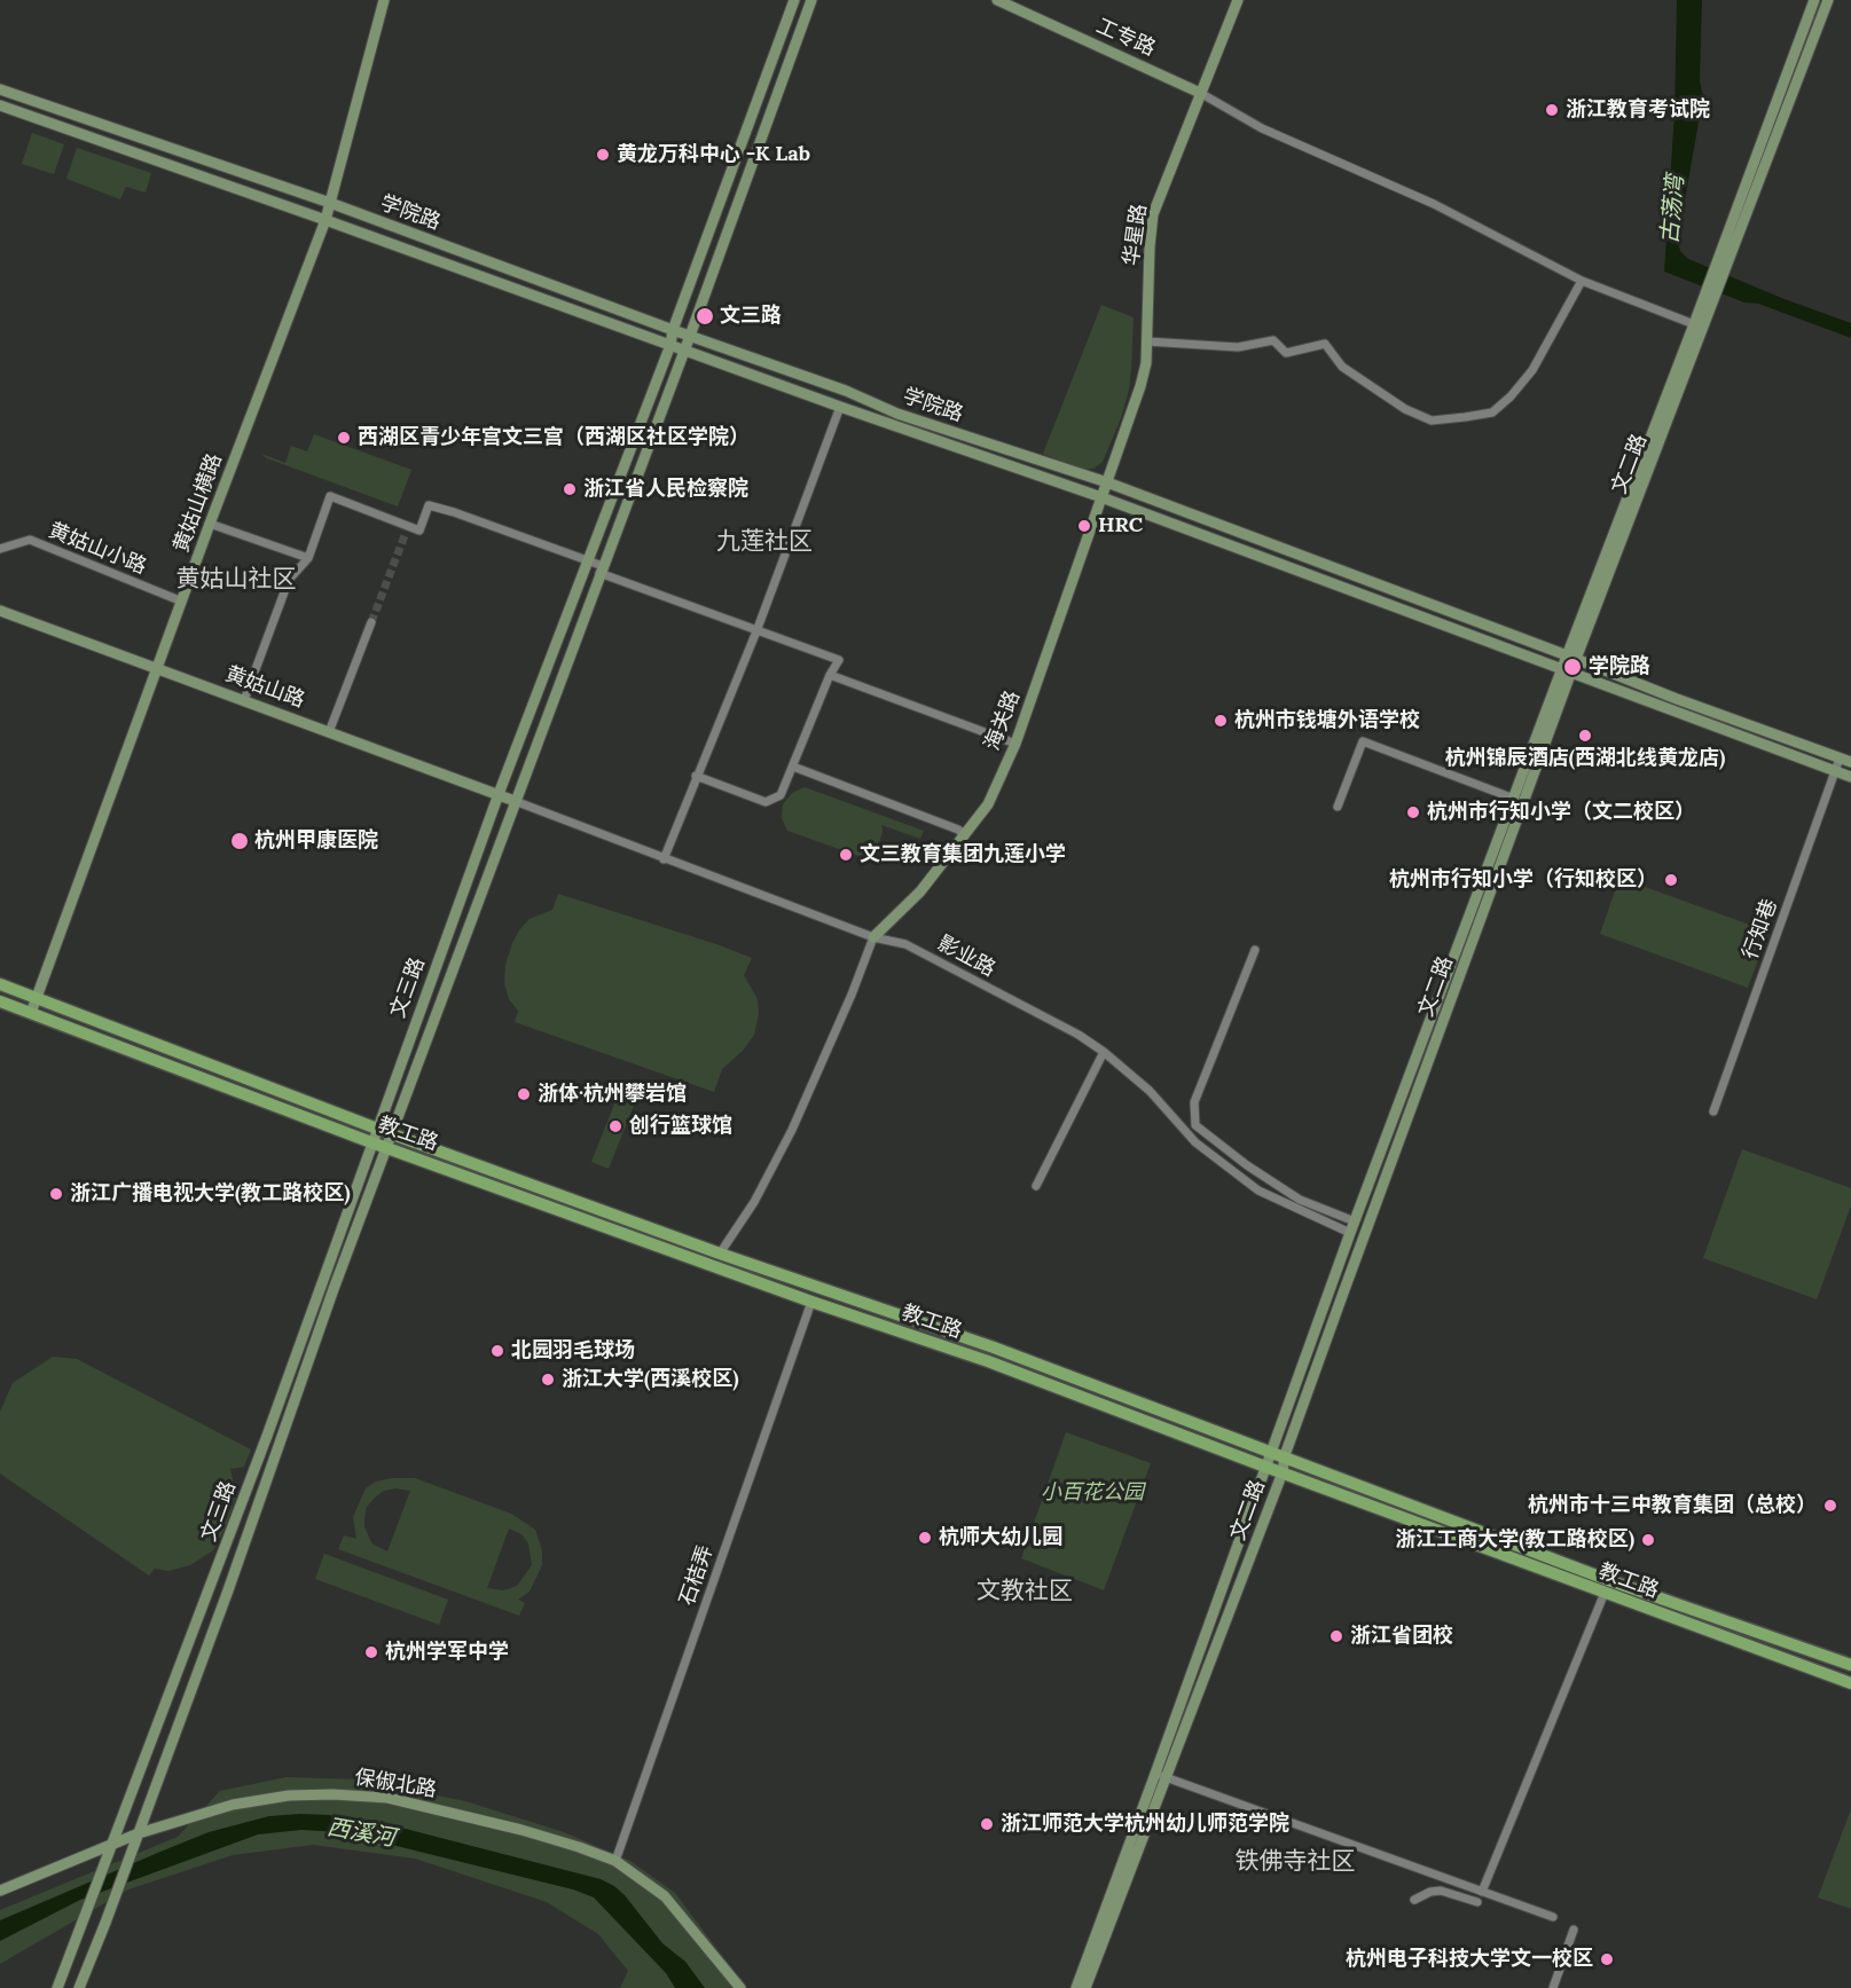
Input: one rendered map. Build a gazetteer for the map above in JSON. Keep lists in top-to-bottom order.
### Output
{
  "streets": {
    "main road": [
      "工专路",
      "学院路",
      "华星路",
      "文二路",
      "黄姑山横路",
      "黄姑山路",
      "海关路",
      "文三路",
      "教工路",
      "保俶北路"
    ],
    "street": [
      "黄姑山小路",
      "行知巷",
      "影业路",
      "石桔弄"
    ]
  },
  "crossings": [
    ["工专路", "华星路"],
    ["学院路", "华星路"],
    ["学院路", "文二路"],
    ["学院路", "黄姑山横路"],
    ["学院路", "海关路"],
    ["学院路", "行知巷"],
    ["学院路", "文三路"],
    ["华星路", "海关路"],
    ["文二路", "影业路"],
    ["文二路", "教工路"],
    ["黄姑山横路", "黄姑山小路"],
    ["黄姑山横路", "黄姑山路"],
    ["黄姑山横路", "教工路"],
    ["黄姑山路", "影业路"],
    ["黄姑山路", "文三路"],
    ["海关路", "影业路"],
    ["影业路", "文三路"],
    ["文三路", "教工路"],
    ["文三路", "保俶北路"],
    ["教工路", "石桔弄"],
    ["石桔弄", "保俶北路"]
  ],
  "districts": [
    "九莲社区",
    "黄姑山社区",
    "文教社区",
    "铁佛寺社区"
  ],
  "water": ["古荡湾", "西溪河"],
  "parks": ["小百花公园"],
  "places": [
    "浙江教育考试院",
    "黄龙万科中心 -K Lab",
    "文三路",
    "西湖区青少年宫文三宫（西湖区社区学院）",
    "浙江省人民检察院",
    "HRC",
    "学院路",
    "杭州市钱塘外语学校",
    "杭州锦辰酒店(西湖北线黄龙店)",
    "杭州市行知小学（文二校区）",
    "杭州甲康医院",
    "文三教育集团九莲小学",
    "杭州市行知小学（行知校区）",
    "浙体·杭州攀岩馆",
    "创行篮球馆",
    "浙江广播电视大学(教工路校区)",
    "北园羽毛球场",
    "浙江大学(西溪校区)",
    "杭州市十三中教育集团（总校）",
    "杭师大幼儿园",
    "浙江工商大学(教工路校区)",
    "浙江省团校",
    "杭州学军中学",
    "浙江师范大学杭州幼儿师范学院",
    "杭州电子科技大学文一校区"
  ]
}
